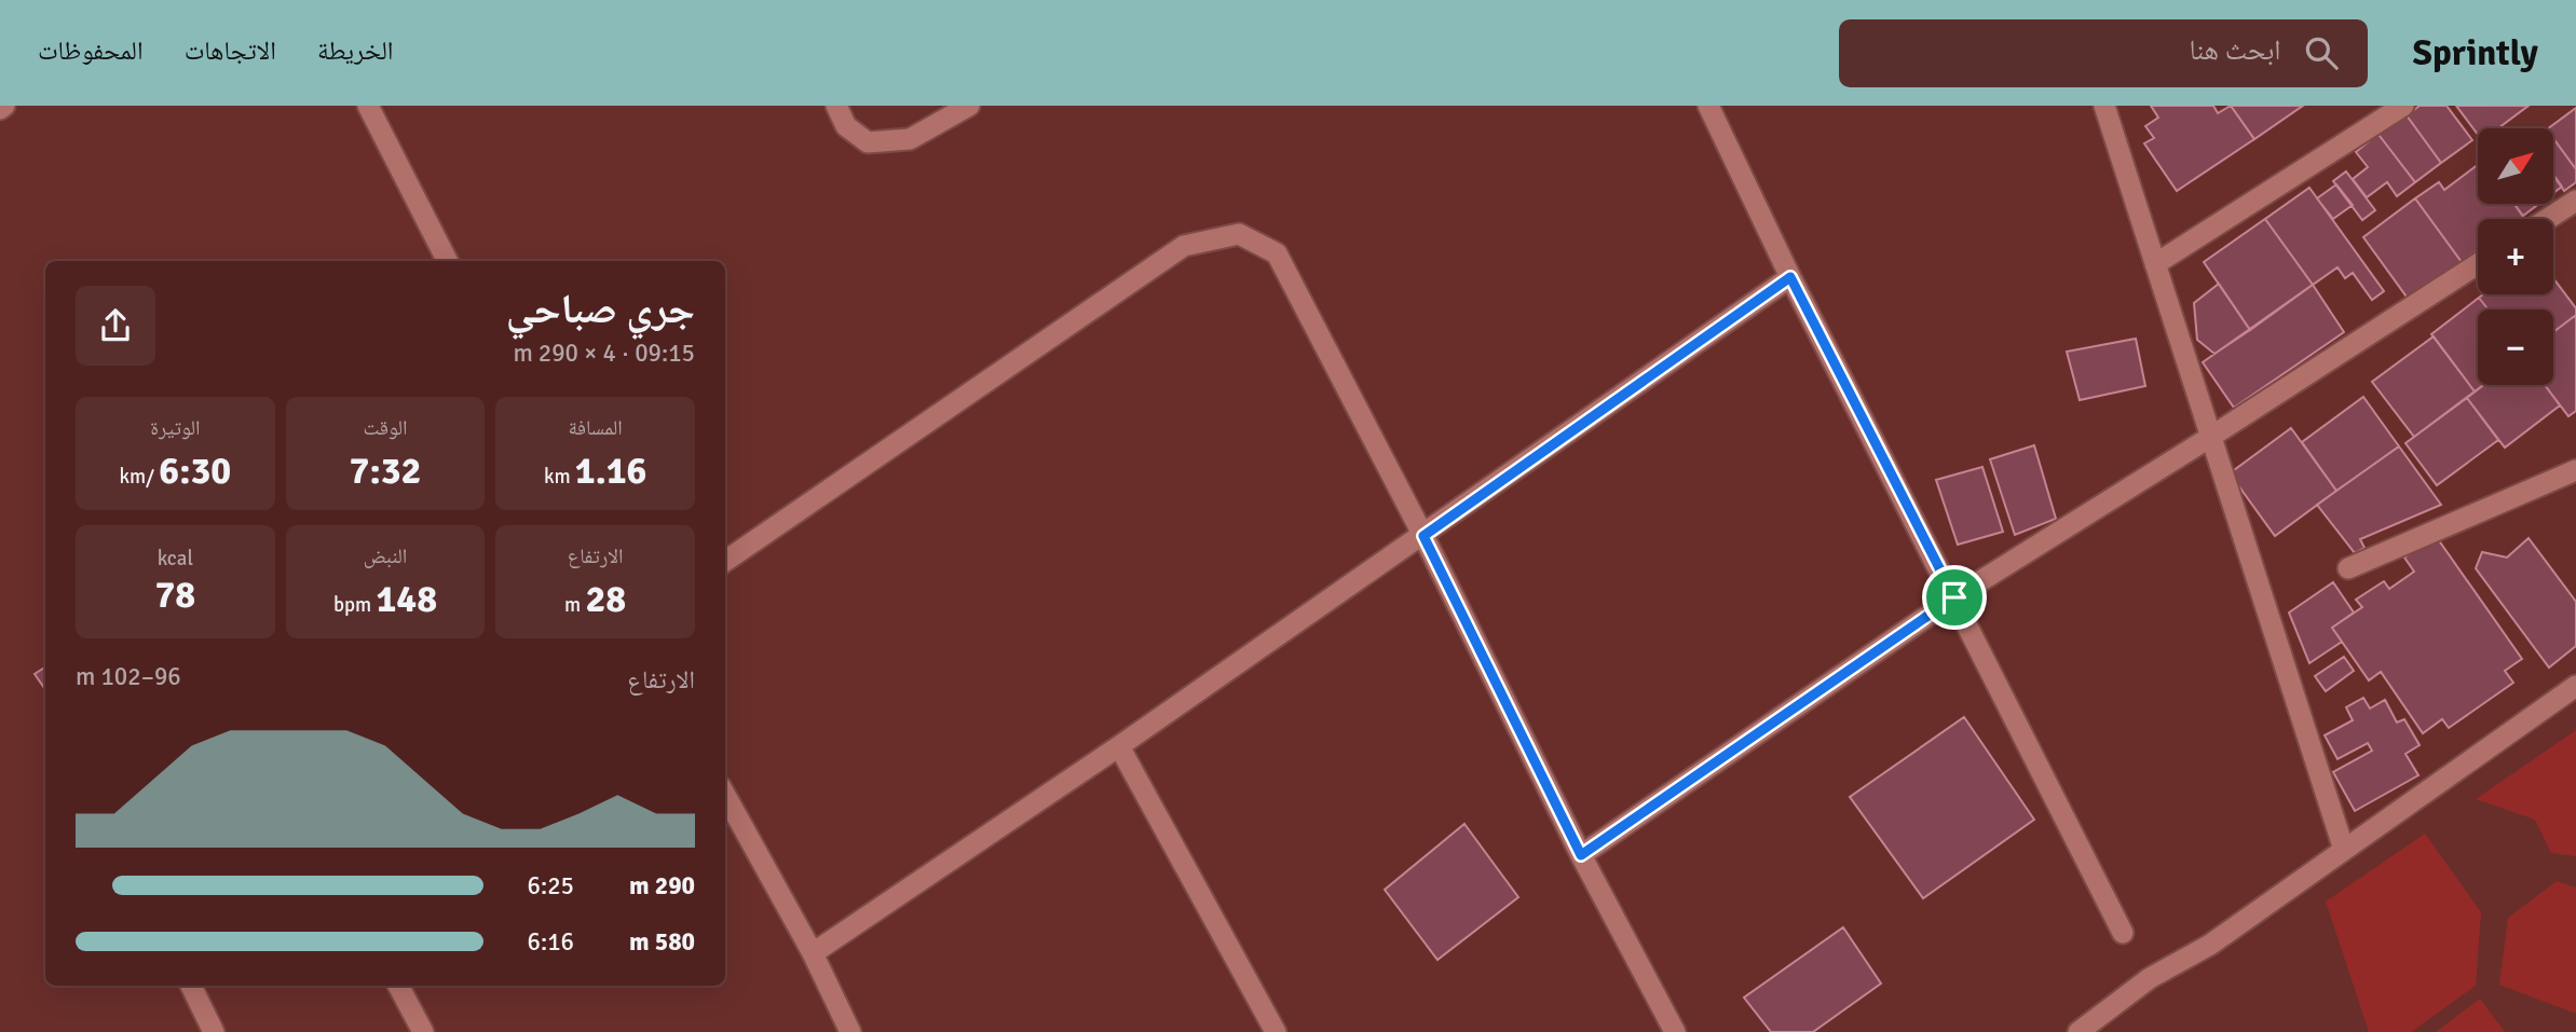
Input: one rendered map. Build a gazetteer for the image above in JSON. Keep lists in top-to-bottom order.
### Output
{
  "north": "top right",
  "page": {
    "header": "Sprintly",
    "search": "ابحث هنا",
    "nav": ["الخريطة", "الاتجاهات", "المحفوظات"],
    "map_buttons": ["+", "−"],
    "heading": ["جري صباحي", "09:15 · 4 × 290 m"],
    "stats": [
      ["المسافة", "1.16 km"],
      ["الوقت", "7:32"],
      ["الوتيرة", "6:30 /km"],
      ["الارتفاع", "28 m"],
      ["النبض", "148 bpm"],
      ["kcal", "78"]
    ],
    "chart": ["الارتفاع", "96–102 m"],
    "list": [
      {
        "name": "290 m",
        "note": "6:25"
      },
      {
        "name": "580 m",
        "note": "6:16"
      }
    ]
  }
}
